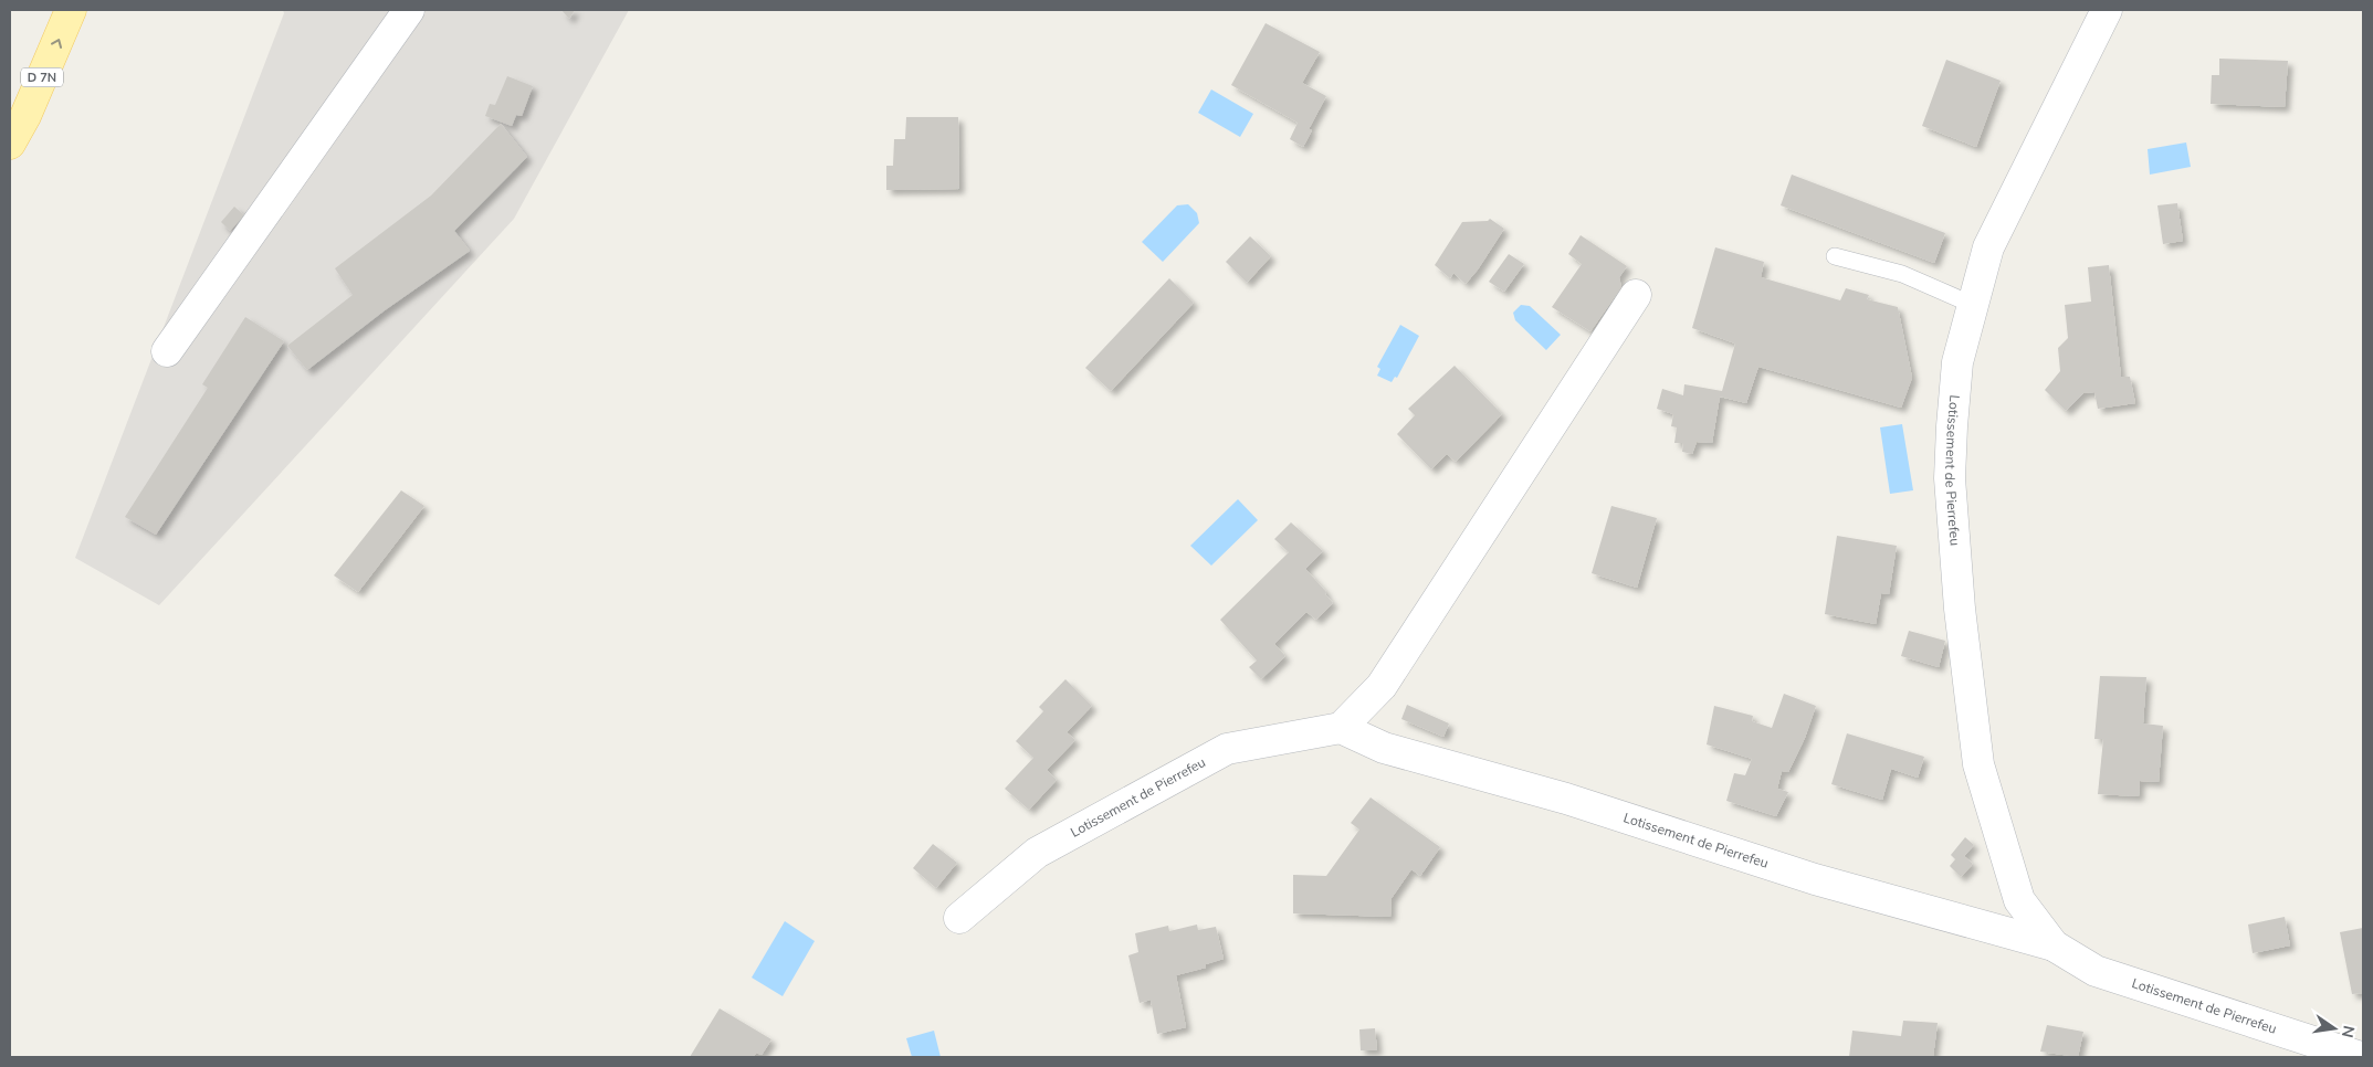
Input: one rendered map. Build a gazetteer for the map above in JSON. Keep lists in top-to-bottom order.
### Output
{
  "streets": {
    "main road": ["D 7N"],
    "street": ["Lotissement de Pierrefeu"]
  },
  "north": "right"
}
